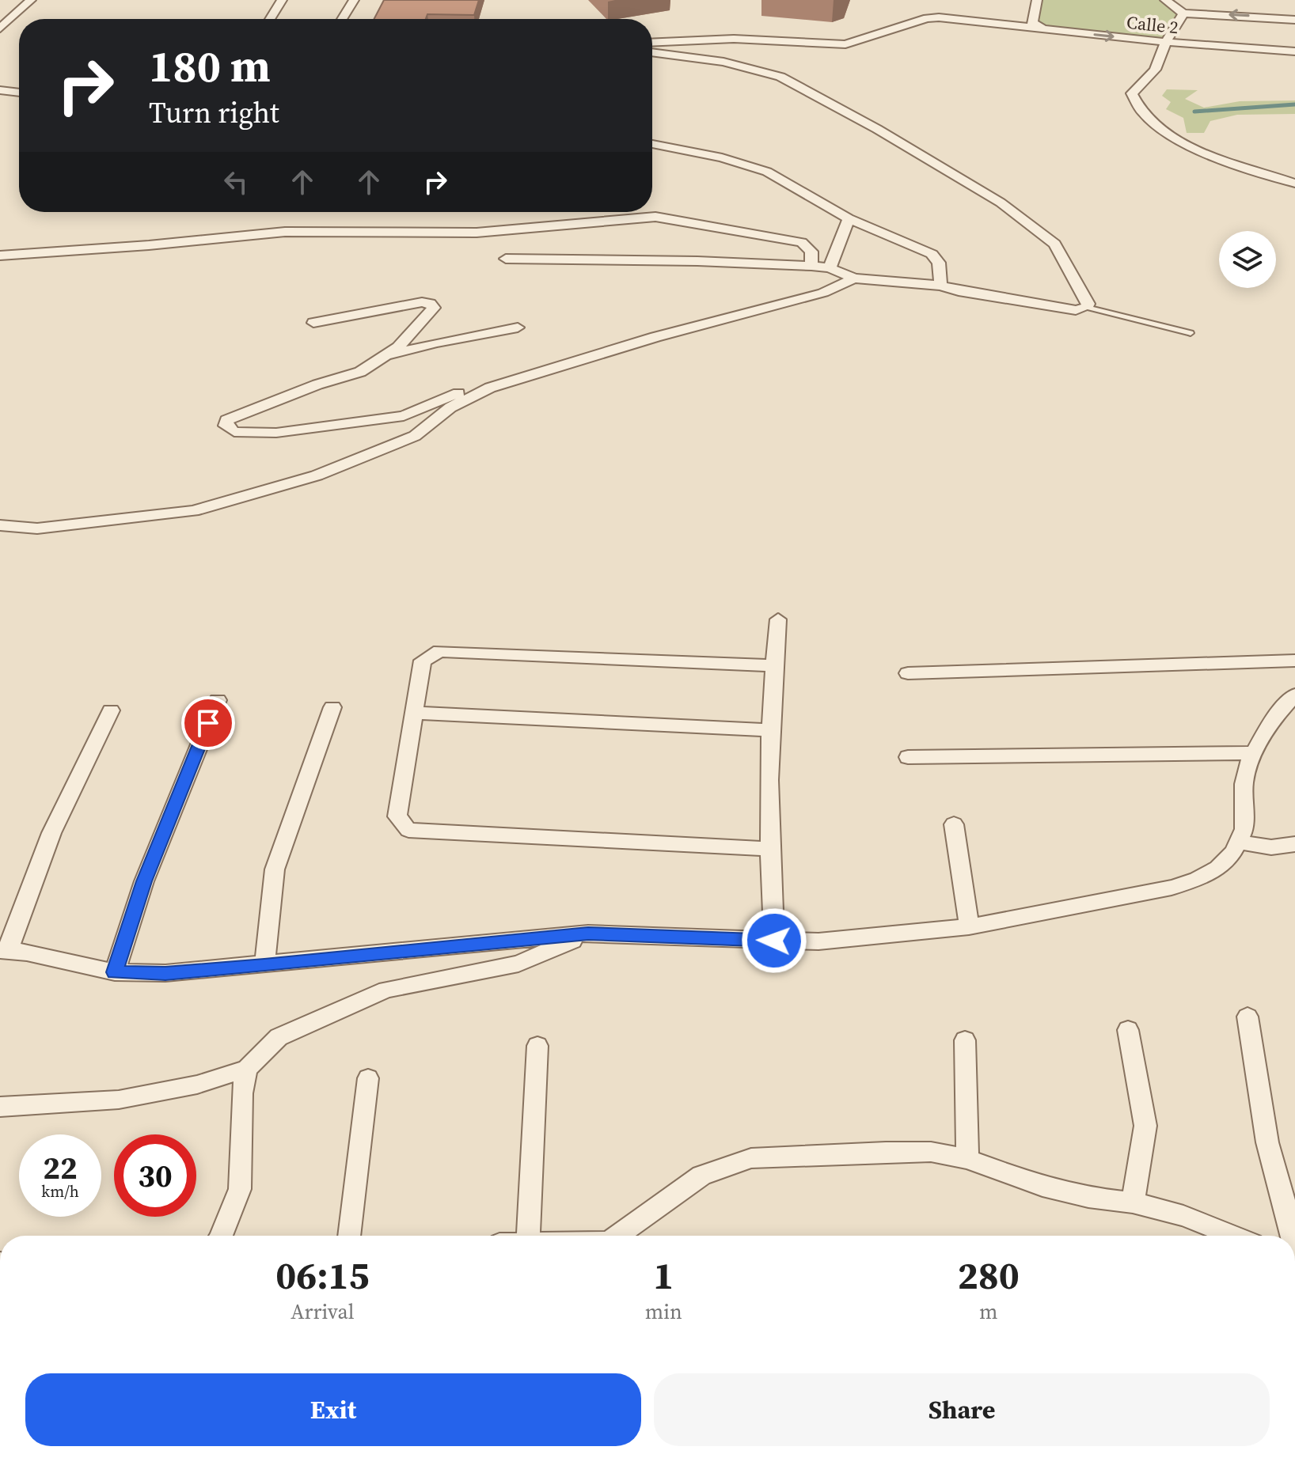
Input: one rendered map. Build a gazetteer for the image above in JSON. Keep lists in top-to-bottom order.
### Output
{
  "streets": {
    "street": ["Calle 2"]
  },
  "page": {
    "turn": ["180 m", "Turn right"],
    "speed": "22 km/h",
    "limit": "30",
    "eta": [
      "06:15",
      "Arrival",
      "1",
      "min",
      "280",
      "m"
    ],
    "buttons": ["Exit", "Share"]
  }
}
